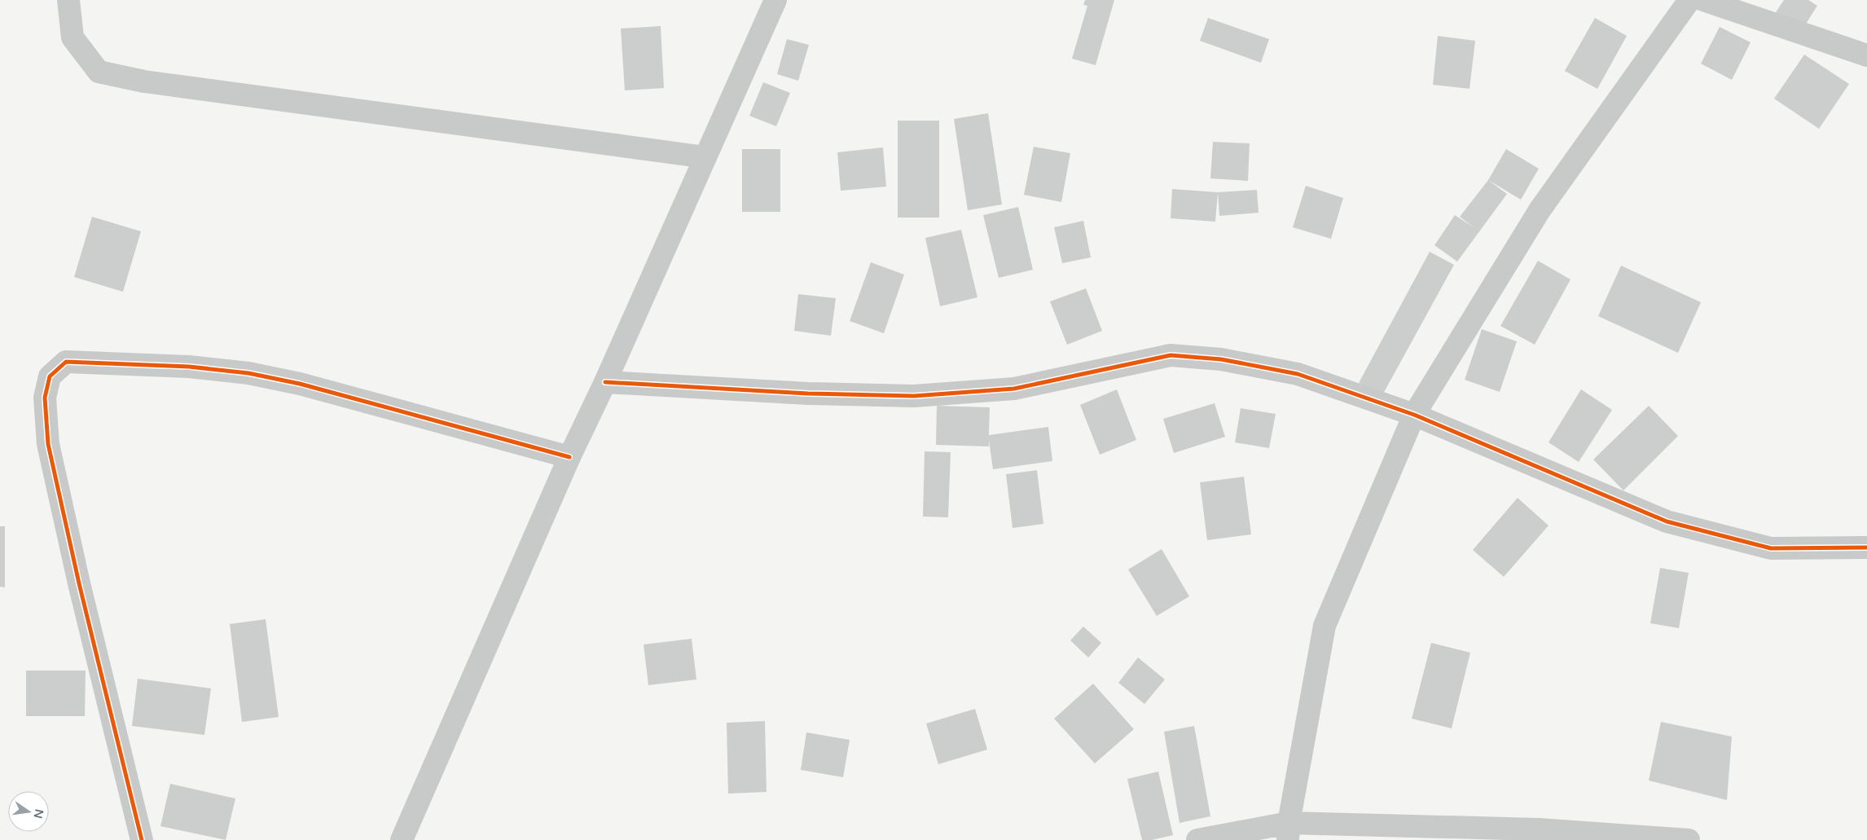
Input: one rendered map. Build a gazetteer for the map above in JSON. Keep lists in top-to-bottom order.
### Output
{
  "north": "right"
}
